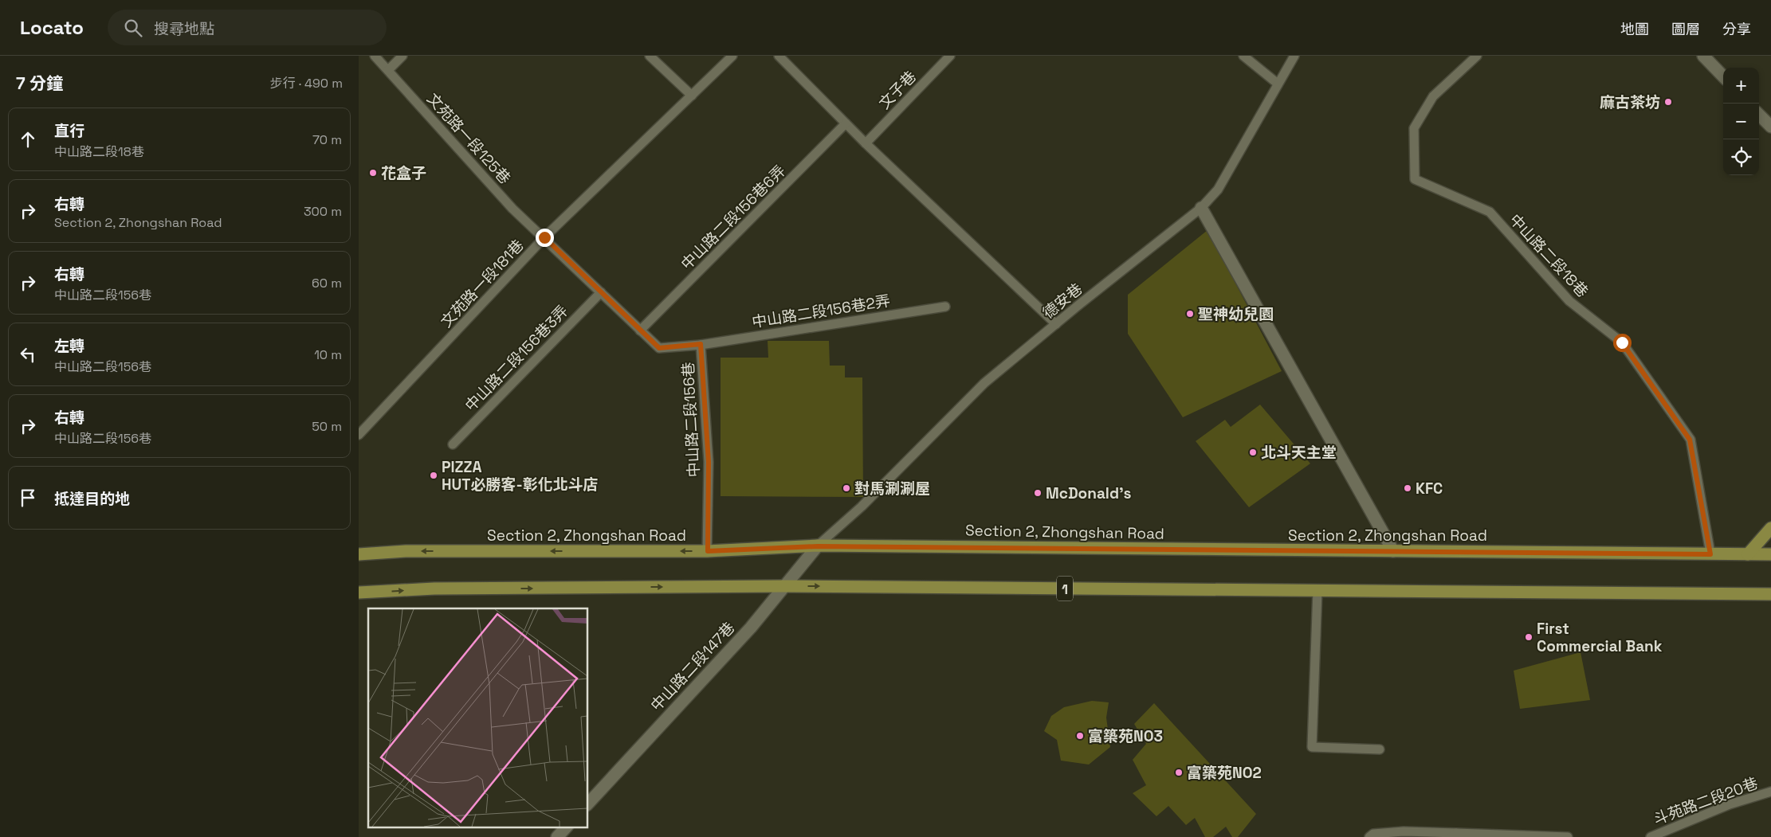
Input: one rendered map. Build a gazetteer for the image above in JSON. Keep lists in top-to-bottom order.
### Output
{
  "streets": {
    "main road": ["Section 2, Zhongshan Road", "1"],
    "street": ["中山路二段147巷"],
    "lane": [
      "文子巷",
      "文苑路一段125巷",
      "中山路二段156巷6弄",
      "中山路二段18巷",
      "文苑路一段181巷",
      "德安巷",
      "中山路二段156巷2弄",
      "中山路二段156巷3弄",
      "中山路二段156巷",
      "斗苑路二段20巷"
    ]
  },
  "crossings": [
    ["文苑路一段125巷", "文苑路一段181巷"],
    ["文苑路一段125巷", "中山路二段156巷"],
    ["中山路二段156巷6弄", "中山路二段156巷"],
    ["中山路二段18巷", "Section 2, Zhongshan Road"],
    ["文苑路一段181巷", "中山路二段156巷"],
    ["德安巷", "Section 2, Zhongshan Road"],
    ["德安巷", "中山路二段147巷"],
    ["中山路二段156巷2弄", "中山路二段156巷"],
    ["中山路二段156巷3弄", "中山路二段156巷"],
    ["中山路二段156巷", "Section 2, Zhongshan Road"],
    ["Section 2, Zhongshan Road", "中山路二段147巷"],
    ["1", "中山路二段147巷"]
  ],
  "places": [
    "麻古茶坊",
    "花盒子",
    "聖神幼兒園",
    "北斗天主堂",
    "PIZZA HUT必勝客-彰化北斗店",
    "對馬涮涮屋",
    "KFC",
    "McDonald's",
    "First Commercial Bank",
    "富築苑NO3",
    "富築苑NO2"
  ],
  "page": {
    "header": "Locato",
    "search": "搜尋地點",
    "nav": ["地圖", "圖層", "分享"],
    "heading": ["7 分鐘", "步行 · 490 m"],
    "map_buttons": ["+", "−"],
    "list": [
      ["直行", "中山路二段18巷", "70 m"],
      ["右轉", "Section 2, Zhongshan Road", "300 m"],
      ["右轉", "中山路二段156巷", "60 m"],
      ["左轉", "中山路二段156巷", "10 m"],
      ["右轉", "中山路二段156巷", "50 m"],
      "抵達目的地"
    ]
  }
}
